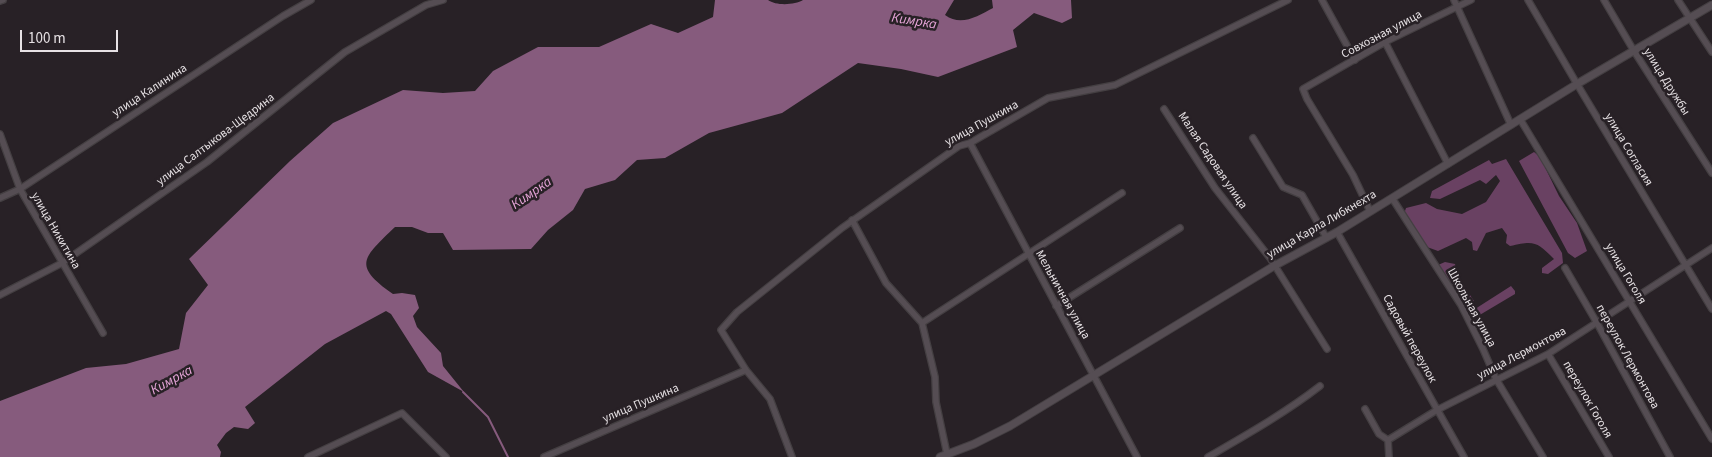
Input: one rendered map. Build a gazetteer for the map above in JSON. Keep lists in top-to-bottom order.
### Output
{
  "streets": {
    "street": [
      "Совхозная улица",
      "улица Дружбы",
      "улица Калинина",
      "улица Пушкина",
      "улица Салтыкова-Щедрина",
      "улица Согласия",
      "Малая Садовая улица",
      "улица Карла Либкнехта",
      "улица Никитина",
      "улица Гоголя",
      "Мельничная улица",
      "Школьная улица",
      "Садовый переулок",
      "улица Лермонтова",
      "переулок Лермонтова",
      "переулок Гоголя"
    ]
  },
  "crossings": [
    ["Совхозная улица", "улица Карла Либкнехта"],
    ["улица Дружбы", "улица Карла Либкнехта"],
    ["улица Калинина", "улица Никитина"],
    ["улица Пушкина", "Мельничная улица"],
    ["улица Салтыкова-Щедрина", "улица Никитина"],
    ["улица Согласия", "улица Карла Либкнехта"],
    ["улица Согласия", "улица Лермонтова"],
    ["Малая Садовая улица", "улица Карла Либкнехта"],
    ["улица Карла Либкнехта", "улица Гоголя"],
    ["улица Карла Либкнехта", "Мельничная улица"],
    ["улица Карла Либкнехта", "Школьная улица"],
    ["улица Карла Либкнехта", "Садовый переулок"],
    ["улица Гоголя", "улица Лермонтова"],
    ["Школьная улица", "улица Лермонтова"],
    ["Садовый переулок", "улица Лермонтова"],
    ["улица Лермонтова", "переулок Лермонтова"],
    ["улица Лермонтова", "переулок Гоголя"]
  ],
  "water": ["Кимрка"],
  "scale_bar": "100 m"
}
